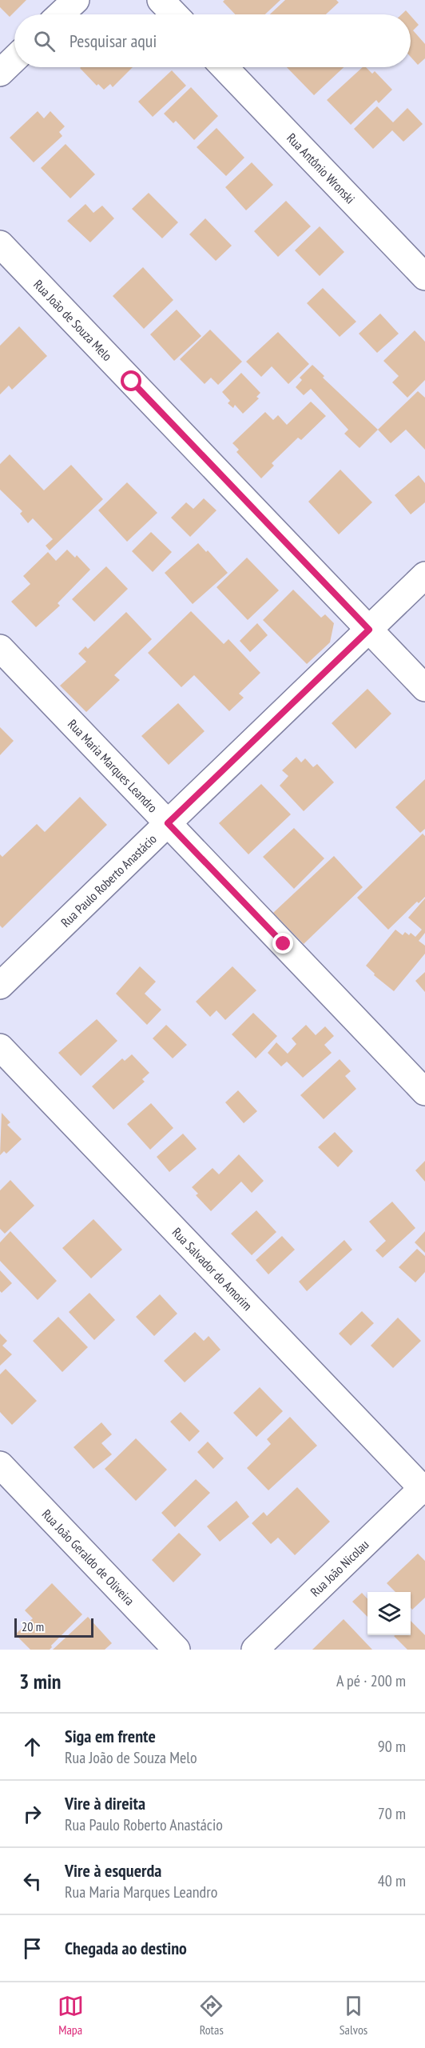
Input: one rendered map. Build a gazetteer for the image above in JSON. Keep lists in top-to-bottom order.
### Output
{
  "streets": {
    "street": [
      "Rua Antônio Wronski",
      "Rua João de Souza Melo",
      "Rua Maria Marques Leandro",
      "Rua Paulo Roberto Anastácio",
      "Rua Salvador do Amorim",
      "Rua João Geraldo de Oliveira",
      "Rua João Nicolau"
    ]
  },
  "crossings": [
    ["Rua João de Souza Melo", "Rua Paulo Roberto Anastácio"],
    ["Rua Maria Marques Leandro", "Rua Paulo Roberto Anastácio"],
    ["Rua Salvador do Amorim", "Rua João Nicolau"]
  ],
  "scale_bar": "20 m",
  "page": {
    "search": "Pesquisar aqui",
    "scale": "20 m",
    "heading": ["3 min", "A pé · 200 m"],
    "list": [
      ["Siga em frente", "Rua João de Souza Melo", "90 m"],
      ["Vire à direita", "Rua Paulo Roberto Anastácio", "70 m"],
      ["Vire à esquerda", "Rua Maria Marques Leandro", "40 m"],
      "Chegada ao destino"
    ],
    "nav": ["Mapa", "Rotas", "Salvos"]
  }
}
